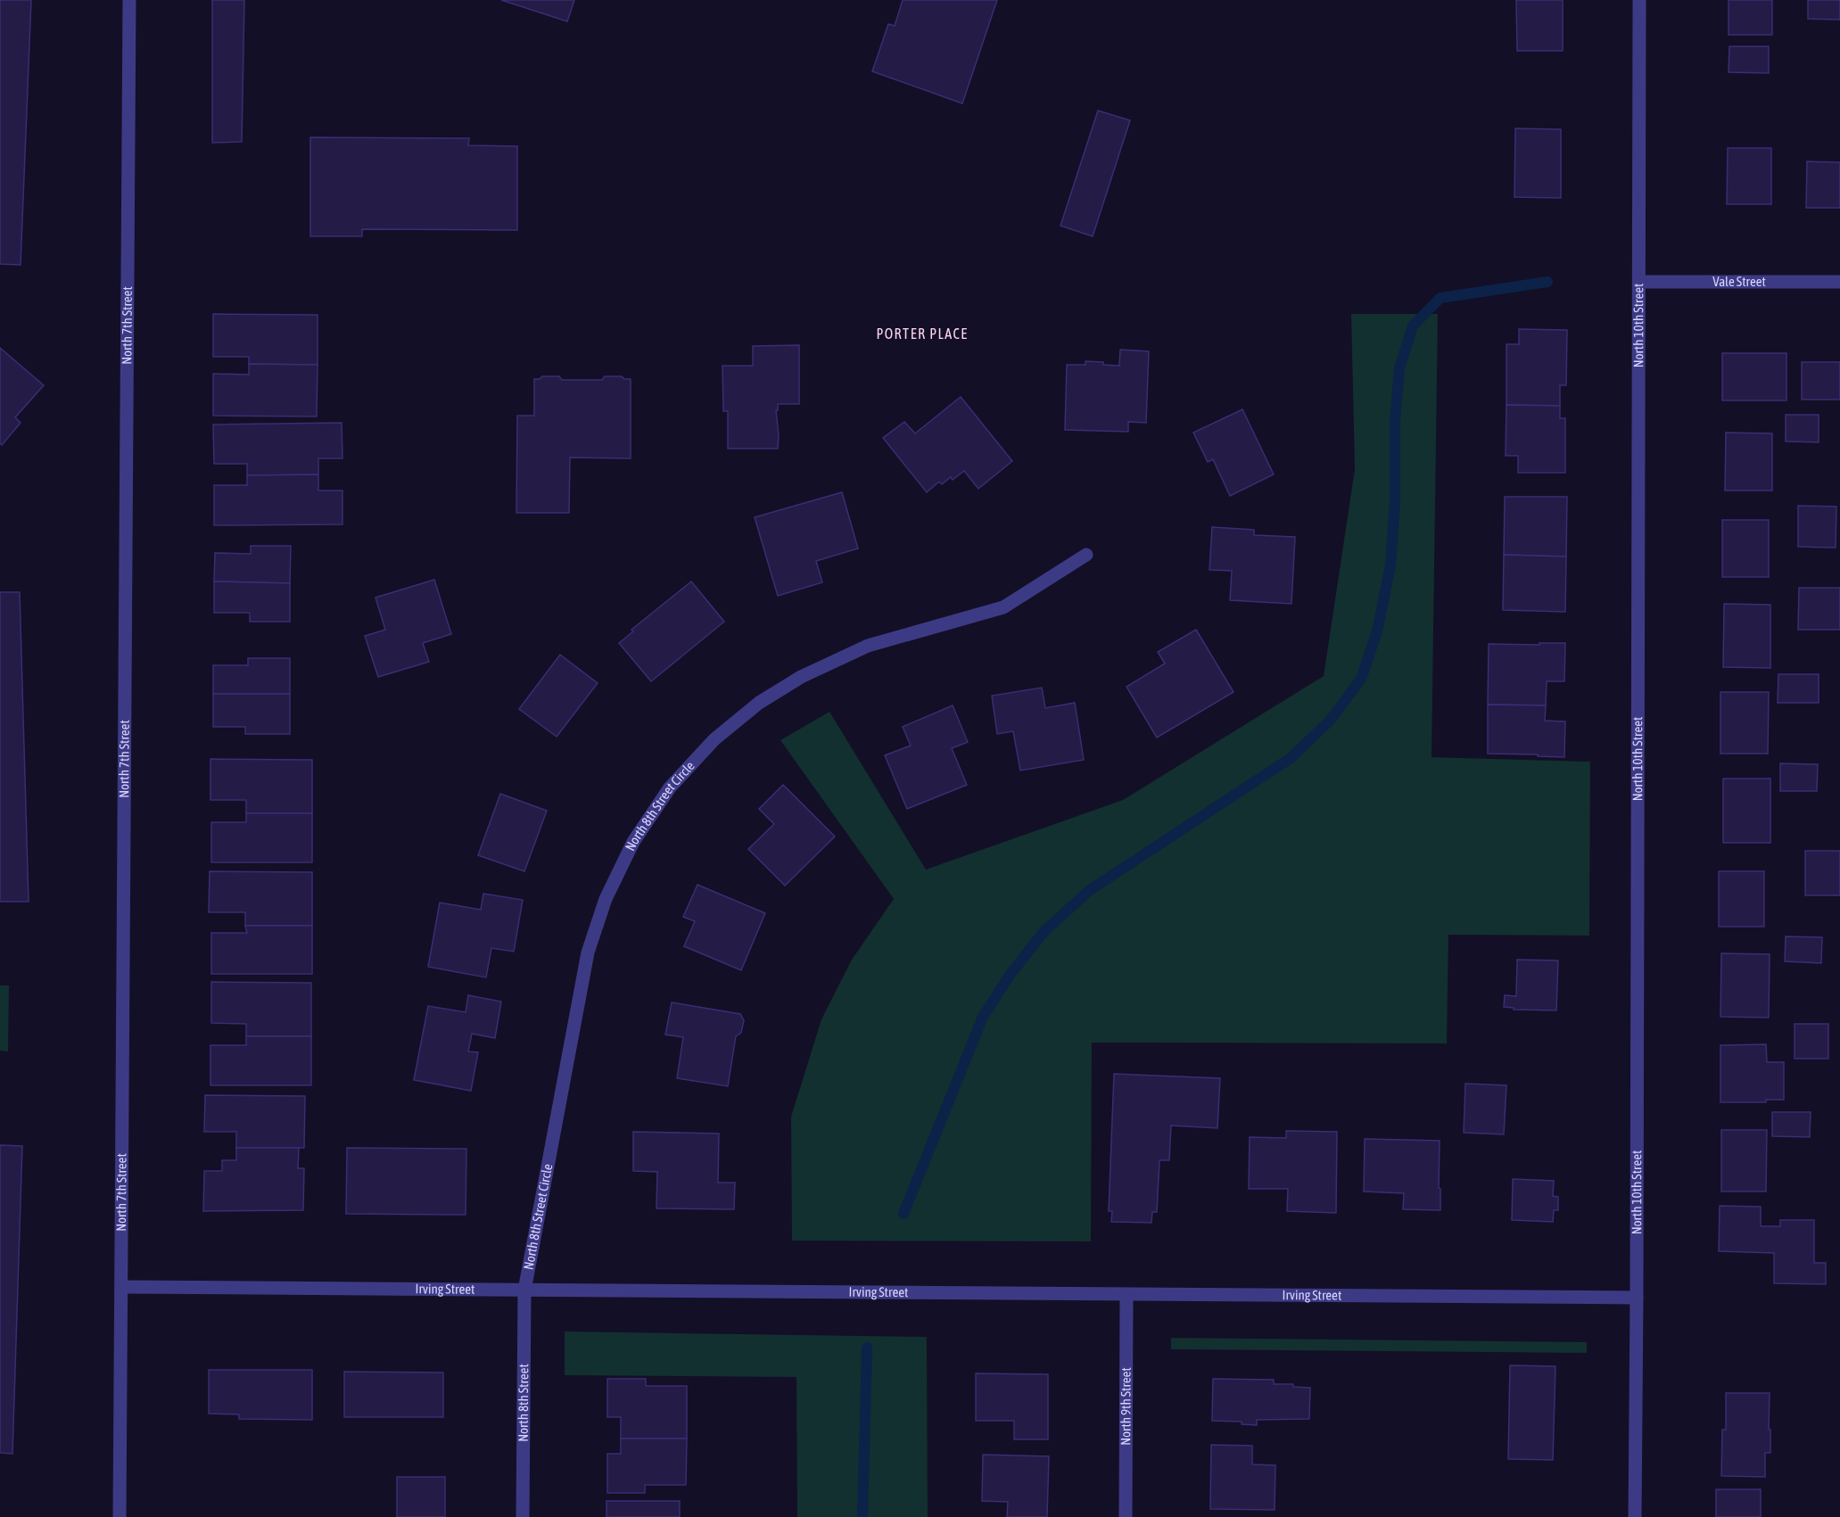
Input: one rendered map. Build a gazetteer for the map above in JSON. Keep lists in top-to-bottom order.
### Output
{
  "streets": {
    "street": [
      "Vale Street",
      "North 7th Street",
      "North 10th Street",
      "North 8th Street Circle",
      "Irving Street",
      "North 8th Street",
      "North 9th Street"
    ]
  },
  "crossings": [
    ["Vale Street", "North 10th Street"],
    ["North 7th Street", "Irving Street"],
    ["North 10th Street", "Irving Street"],
    ["North 8th Street Circle", "Irving Street"],
    ["North 8th Street Circle", "North 8th Street"],
    ["Irving Street", "North 8th Street"],
    ["Irving Street", "North 9th Street"]
  ],
  "districts": ["PORTER PLACE"]
}
